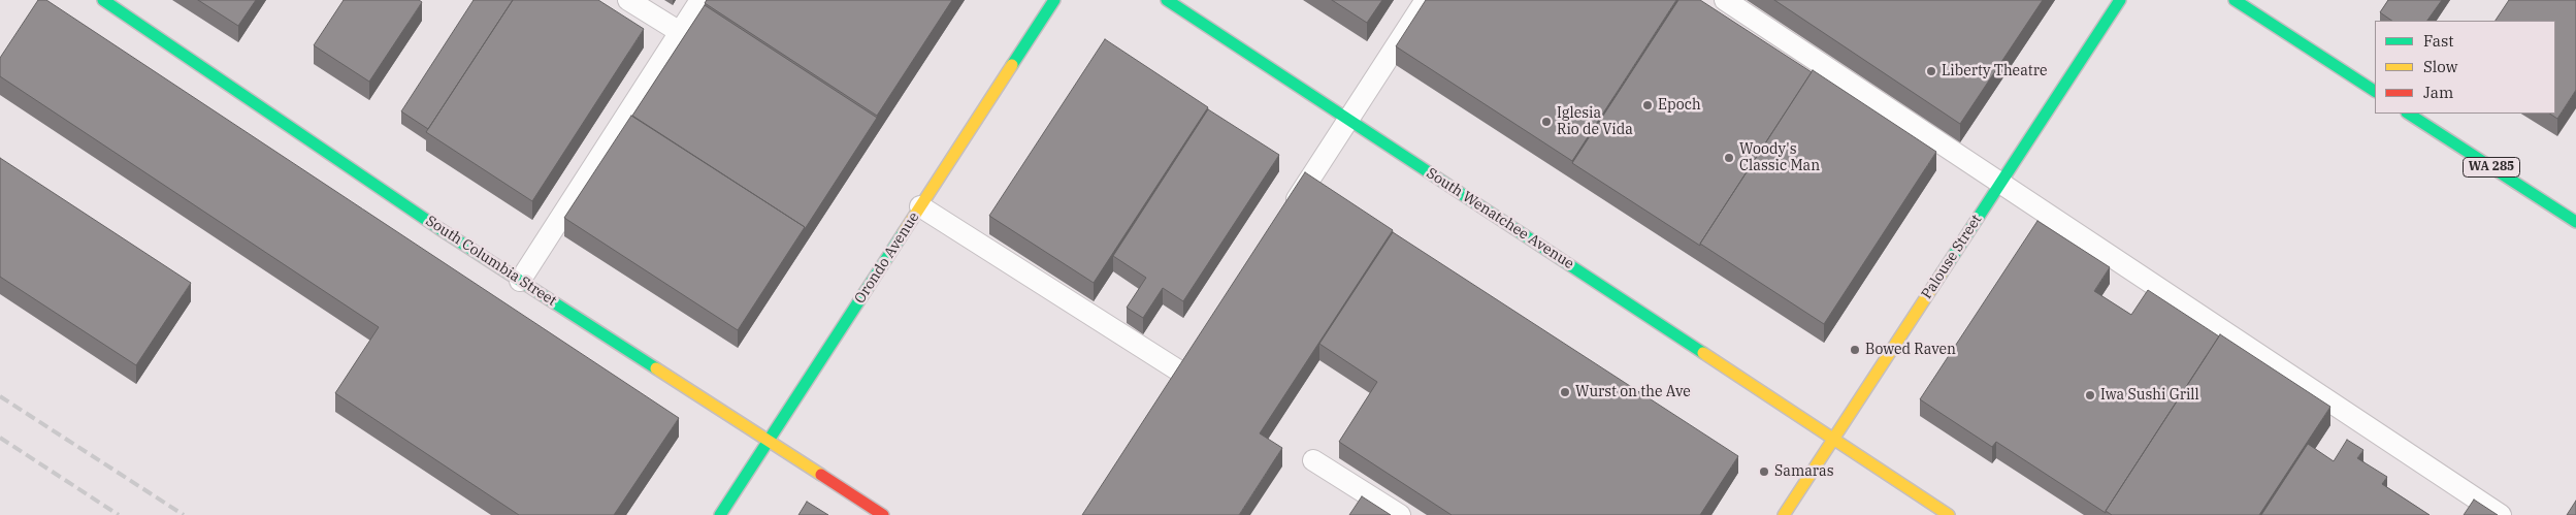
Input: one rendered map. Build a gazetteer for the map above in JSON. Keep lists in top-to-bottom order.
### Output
{
  "streets": {
    "main road": [
      "WA 285",
      "South Wenatchee Avenue",
      "Palouse Street",
      "Orondo Avenue",
      "South Columbia Street"
    ]
  },
  "crossings": [
    ["South Wenatchee Avenue", "Palouse Street"],
    ["Orondo Avenue", "South Columbia Street"]
  ],
  "places": [
    "Liberty Theatre",
    "Epoch",
    "Iglesia Rio de Vida",
    "Woody's Classic Man",
    "Bowed Raven",
    "Wurst on the Ave",
    "Iwa Sushi Grill",
    "Samaras"
  ],
  "legend": ["Fast", "Slow", "Jam"]
}
